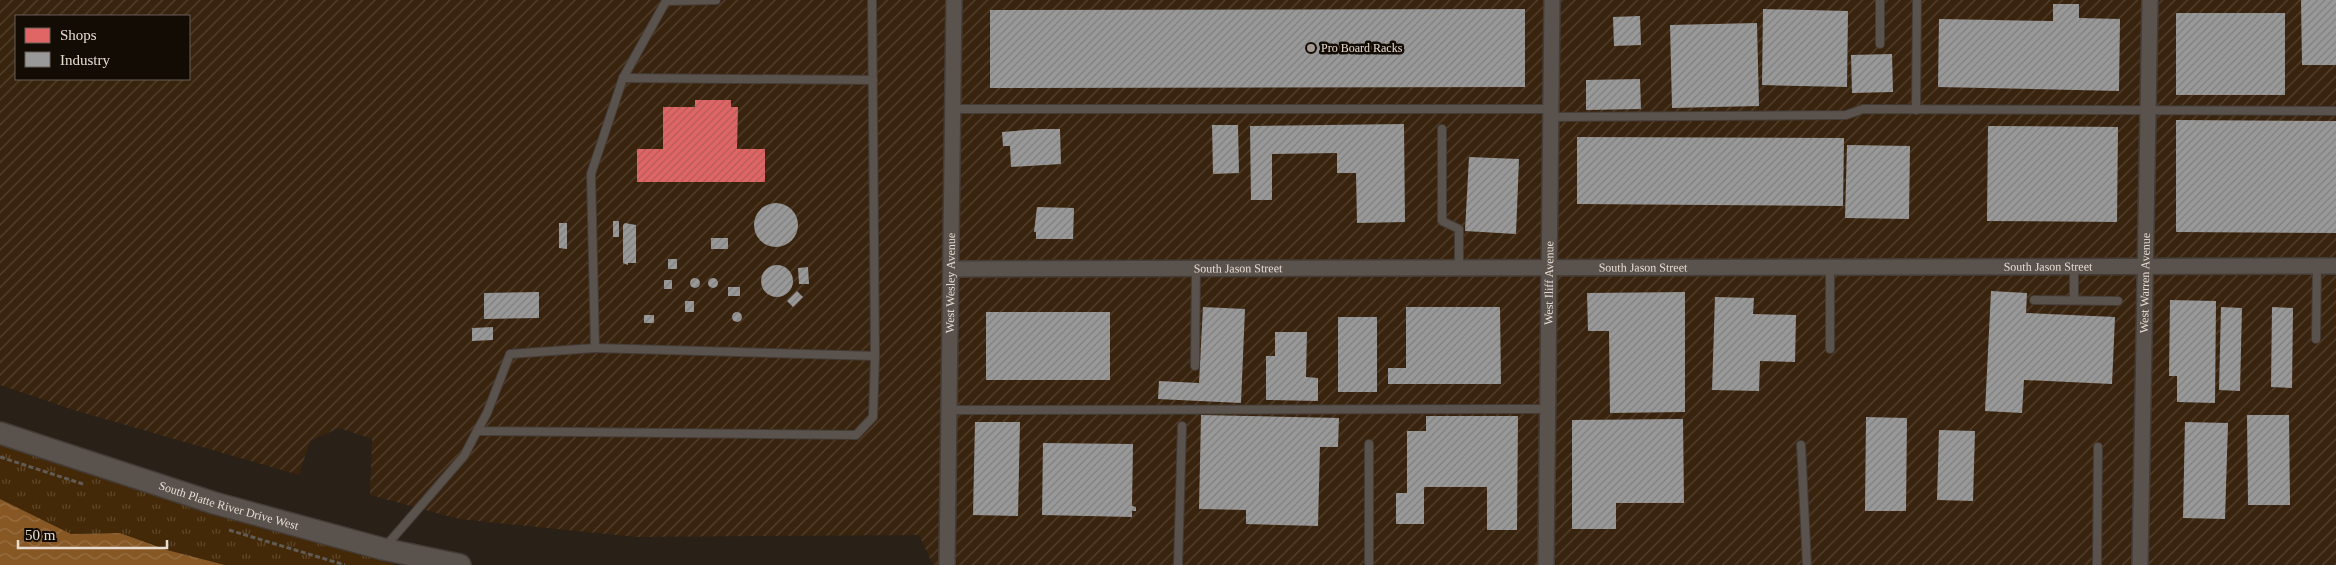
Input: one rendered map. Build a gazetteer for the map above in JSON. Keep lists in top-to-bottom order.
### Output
{
  "streets": {
    "street": [
      "South Jason Street",
      "West Iliff Avenue",
      "West Wesley Avenue",
      "West Warren Avenue",
      "South Platte River Drive West"
    ]
  },
  "crossings": [
    ["South Jason Street", "West Iliff Avenue"],
    ["South Jason Street", "West Wesley Avenue"],
    ["South Jason Street", "West Warren Avenue"]
  ],
  "places": ["Pro Board Racks"],
  "legend": ["Shops", "Industry"],
  "scale_bar": "50 m"
}
